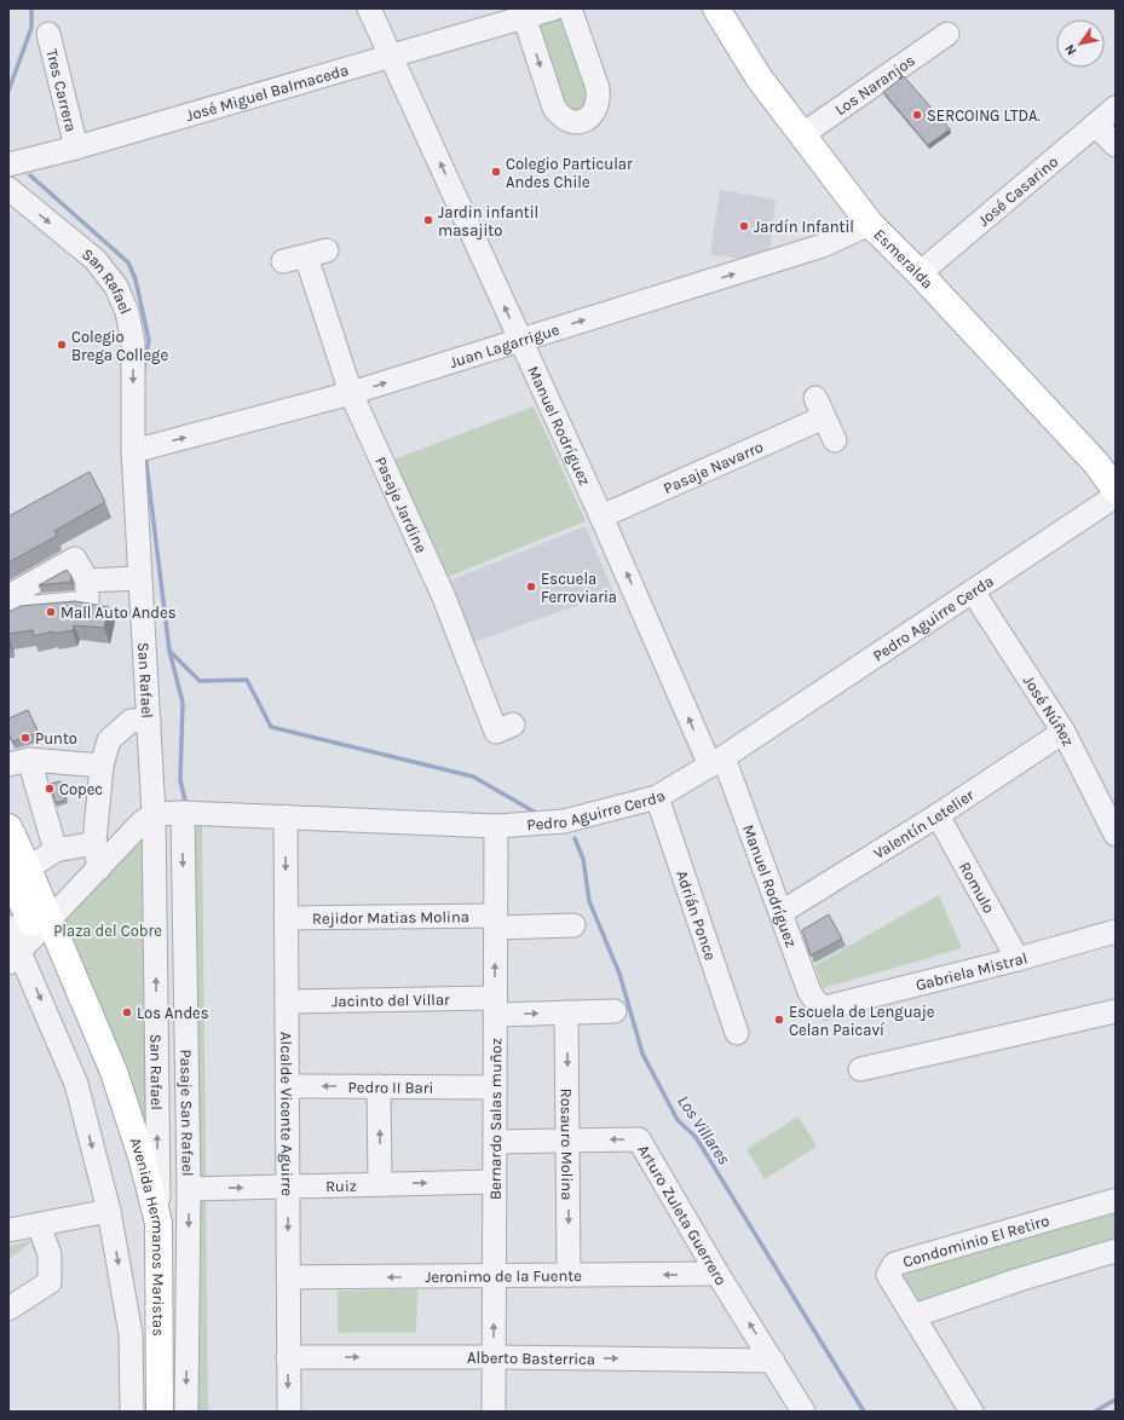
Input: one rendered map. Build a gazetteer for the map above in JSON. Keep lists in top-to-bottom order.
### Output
{
  "streets": {
    "main road": ["Esmeralda", "Avenida Hermanos Maristas"],
    "street": [
      "Los Naranjos",
      "Tres Carrera",
      "José Miguel Balmaceda",
      "José Casarino",
      "San Rafael",
      "Juan Lagarrigue",
      "Manuel Rodríguez",
      "Pasaje Navarro",
      "Pasaje Jardine",
      "Pedro Aguirre Cerda",
      "José Núñez",
      "Valentín Letelier",
      "Romulo",
      "Adrián Ponce",
      "Rejidor Matias Molina",
      "Gabriela Mistral",
      "Jacinto del Villar",
      "Pedro II Bari",
      "Pasaje San Rafael",
      "Alcalde Vicente Aguirre",
      "Bernardo Salas muñoz",
      "Rosauro Molina",
      "Ruiz",
      "Arturo Zuleta Guerrero",
      "Condominio El Retiro",
      "Jeronimo de la Fuente",
      "Alberto Basterrica"
    ]
  },
  "crossings": [
    ["Los Naranjos", "Esmeralda"],
    ["Tres Carrera", "José Miguel Balmaceda"],
    ["José Miguel Balmaceda", "Manuel Rodríguez"],
    ["José Casarino", "Esmeralda"],
    ["Esmeralda", "Juan Lagarrigue"],
    ["San Rafael", "Juan Lagarrigue"],
    ["San Rafael", "Pedro Aguirre Cerda"],
    ["San Rafael", "Avenida Hermanos Maristas"],
    ["Juan Lagarrigue", "Manuel Rodríguez"],
    ["Juan Lagarrigue", "Pasaje Jardine"],
    ["Manuel Rodríguez", "Pasaje Navarro"],
    ["Manuel Rodríguez", "Pedro Aguirre Cerda"],
    ["Manuel Rodríguez", "Valentín Letelier"],
    ["Manuel Rodríguez", "Gabriela Mistral"],
    ["Pedro Aguirre Cerda", "José Núñez"],
    ["Pedro Aguirre Cerda", "Adrián Ponce"],
    ["Pedro Aguirre Cerda", "Pasaje San Rafael"],
    ["Pedro Aguirre Cerda", "Alcalde Vicente Aguirre"],
    ["Pedro Aguirre Cerda", "Bernardo Salas muñoz"],
    ["José Núñez", "Valentín Letelier"],
    ["Valentín Letelier", "Romulo"],
    ["Romulo", "Gabriela Mistral"],
    ["Rejidor Matias Molina", "Alcalde Vicente Aguirre"],
    ["Rejidor Matias Molina", "Bernardo Salas muñoz"],
    ["Jacinto del Villar", "Alcalde Vicente Aguirre"],
    ["Jacinto del Villar", "Bernardo Salas muñoz"],
    ["Jacinto del Villar", "Rosauro Molina"],
    ["Pedro II Bari", "Alcalde Vicente Aguirre"],
    ["Pedro II Bari", "Bernardo Salas muñoz"],
    ["Pasaje San Rafael", "Ruiz"],
    ["Alcalde Vicente Aguirre", "Ruiz"],
    ["Alcalde Vicente Aguirre", "Jeronimo de la Fuente"],
    ["Alcalde Vicente Aguirre", "Alberto Basterrica"],
    ["Bernardo Salas muñoz", "Ruiz"],
    ["Bernardo Salas muñoz", "Arturo Zuleta Guerrero"],
    ["Bernardo Salas muñoz", "Jeronimo de la Fuente"],
    ["Bernardo Salas muñoz", "Alberto Basterrica"],
    ["Rosauro Molina", "Arturo Zuleta Guerrero"],
    ["Rosauro Molina", "Jeronimo de la Fuente"],
    ["Arturo Zuleta Guerrero", "Jeronimo de la Fuente"],
    ["Arturo Zuleta Guerrero", "Alberto Basterrica"]
  ],
  "one_way": [
    "Juan Lagarrigue",
    "Manuel Rodríguez",
    "Pedro II Bari",
    "Ruiz",
    "Arturo Zuleta Guerrero",
    "Jeronimo de la Fuente",
    "Alberto Basterrica"
  ],
  "water": ["Los Villares"],
  "parks": ["Plaza del Cobre"],
  "places": [
    "SERCOING LTDA.",
    "Colegio Particular Andes Chile",
    "Jardin infantil masajito",
    "Jardín Infantil",
    "Colegio Brega College",
    "Escuela Ferroviaria",
    "Mall Auto Andes",
    "Punto",
    "Copec",
    "Los Andes",
    "Escuela de Lenguaje Celan Paicaví"
  ],
  "north": "bottom left"
}
